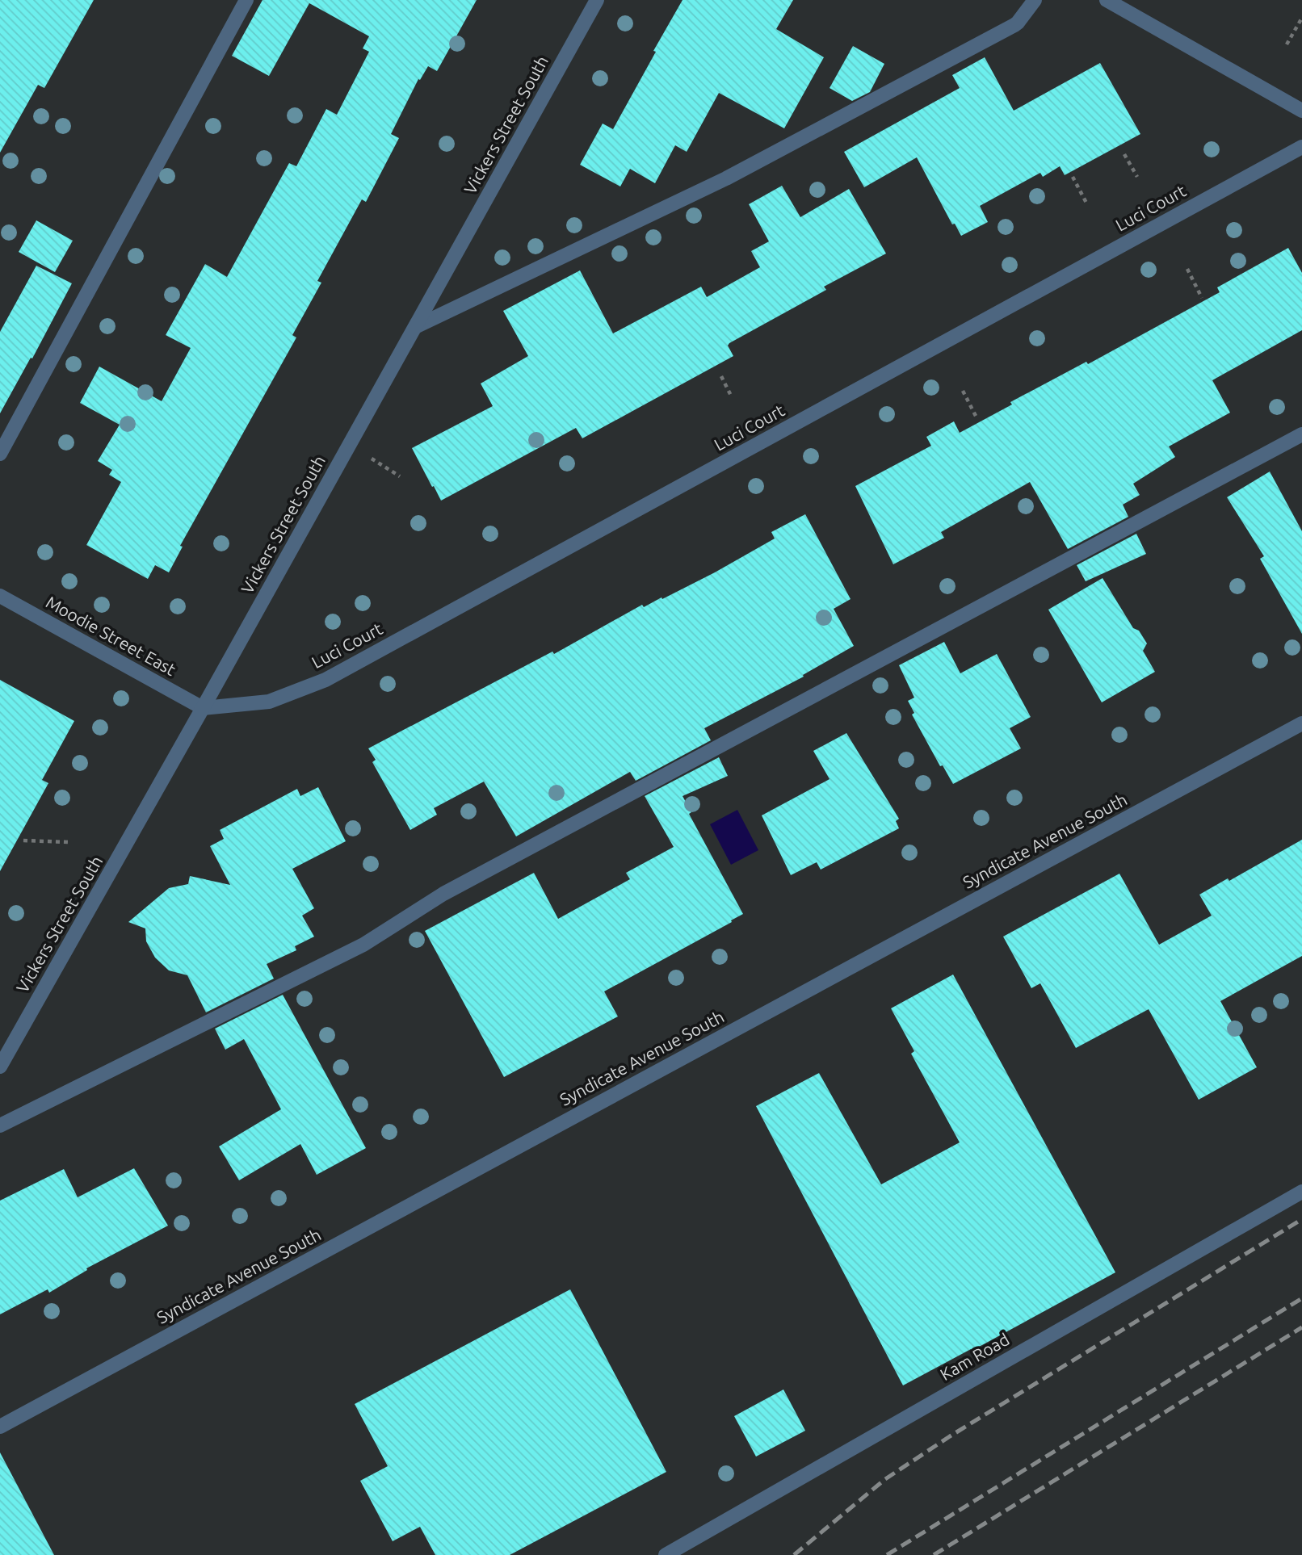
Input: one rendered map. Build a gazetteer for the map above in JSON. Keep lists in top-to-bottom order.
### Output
{
  "streets": {
    "street": [
      "Vickers Street South",
      "Luci Court",
      "Moodie Street East",
      "Syndicate Avenue South",
      "Kam Road"
    ]
  },
  "crossings": [
    ["Vickers Street South", "Luci Court"],
    ["Vickers Street South", "Moodie Street East"],
    ["Luci Court", "Moodie Street East"]
  ]
}
